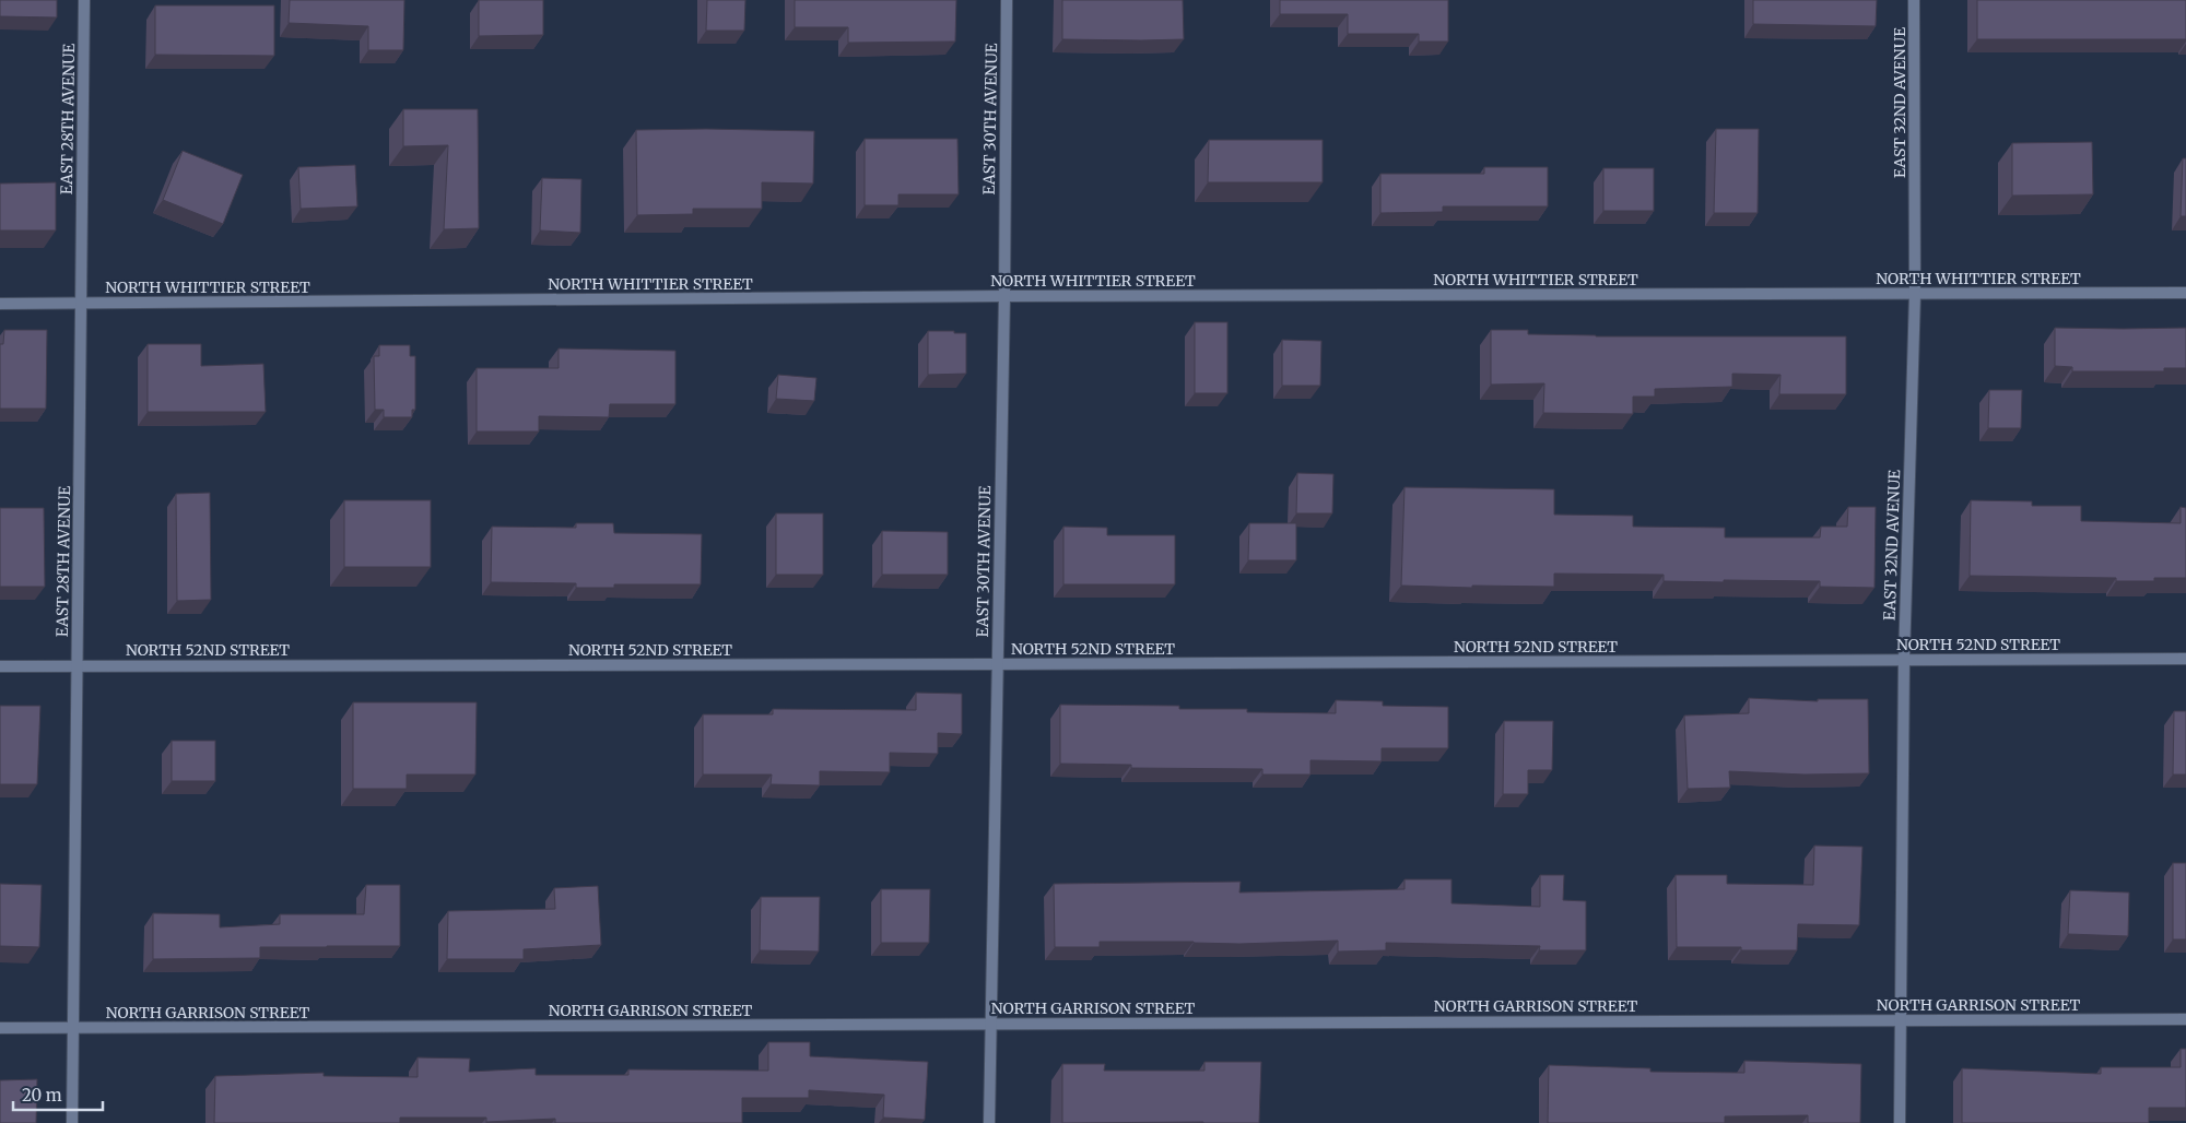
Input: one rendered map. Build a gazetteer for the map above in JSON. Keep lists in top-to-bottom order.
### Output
{
  "streets": {
    "street": [
      "EAST 32ND AVENUE",
      "EAST 28TH AVENUE",
      "EAST 30TH AVENUE",
      "NORTH WHITTIER STREET",
      "NORTH 52ND STREET",
      "NORTH GARRISON STREET"
    ]
  },
  "crossings": [
    ["EAST 32ND AVENUE", "NORTH WHITTIER STREET"],
    ["EAST 32ND AVENUE", "NORTH 52ND STREET"],
    ["EAST 32ND AVENUE", "NORTH GARRISON STREET"],
    ["EAST 28TH AVENUE", "NORTH WHITTIER STREET"],
    ["EAST 28TH AVENUE", "NORTH 52ND STREET"],
    ["EAST 28TH AVENUE", "NORTH GARRISON STREET"],
    ["EAST 30TH AVENUE", "NORTH WHITTIER STREET"],
    ["EAST 30TH AVENUE", "NORTH 52ND STREET"],
    ["EAST 30TH AVENUE", "NORTH GARRISON STREET"]
  ],
  "scale_bar": "20 m"
}
